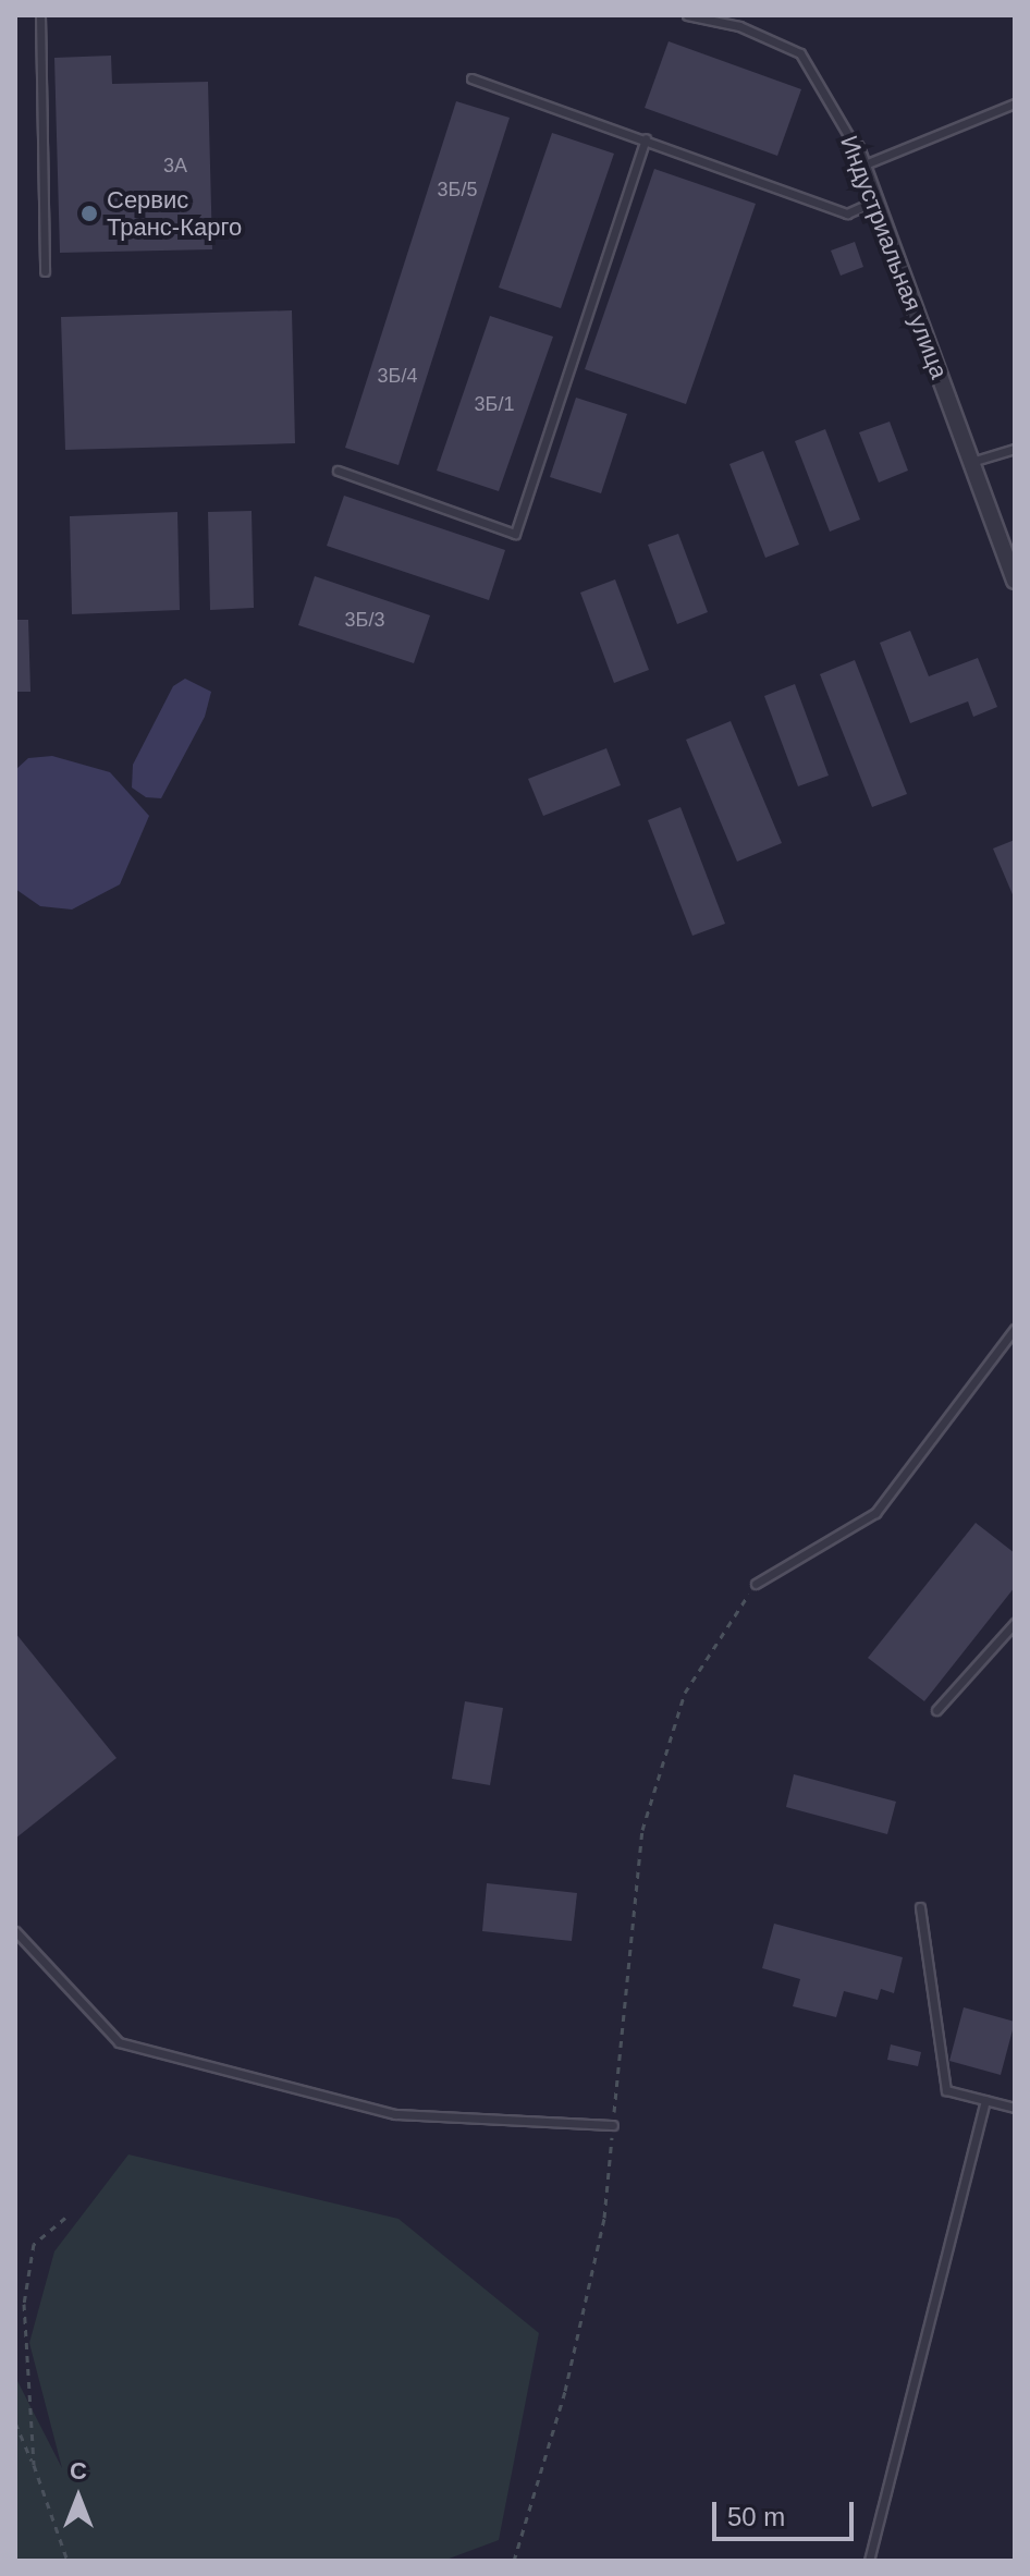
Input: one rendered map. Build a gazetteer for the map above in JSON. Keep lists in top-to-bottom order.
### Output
{
  "streets": {
    "street": ["Индустриальная улица"]
  },
  "places": ["Сервис Транс-Карго"],
  "house_numbers": [
    "3А",
    "3Б/5",
    "3Б/4",
    "3Б/1",
    "3Б/3"
  ],
  "scale_bar": "50 m",
  "north": "top"
}
